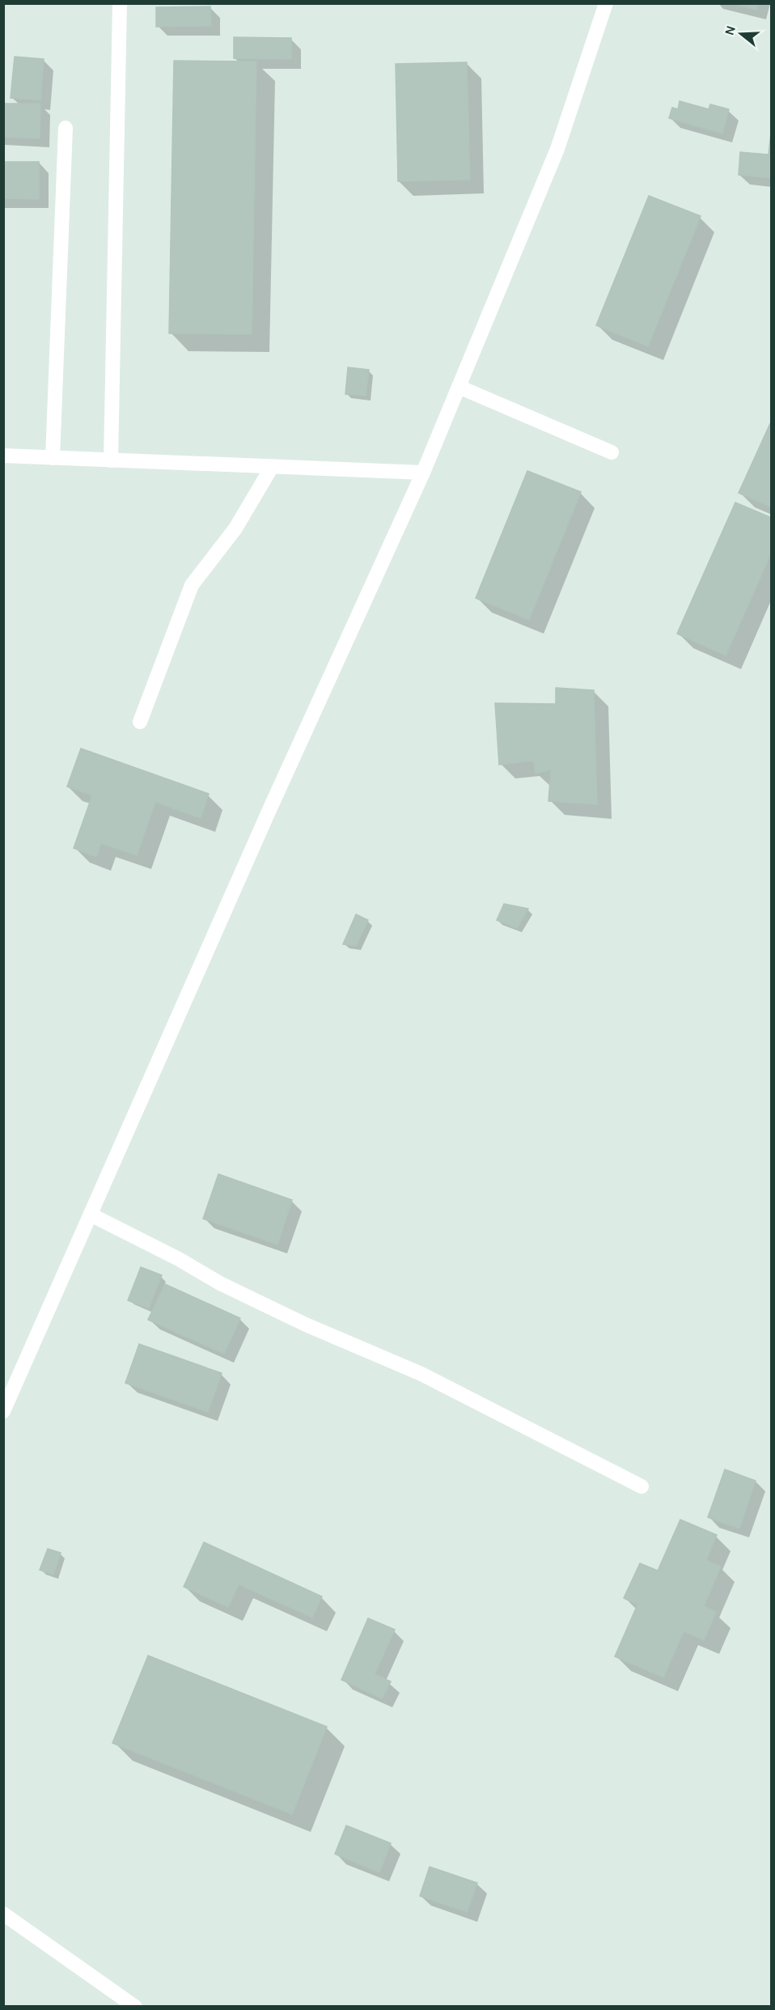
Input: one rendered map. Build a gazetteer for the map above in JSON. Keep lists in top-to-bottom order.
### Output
{
  "north": "left"
}
